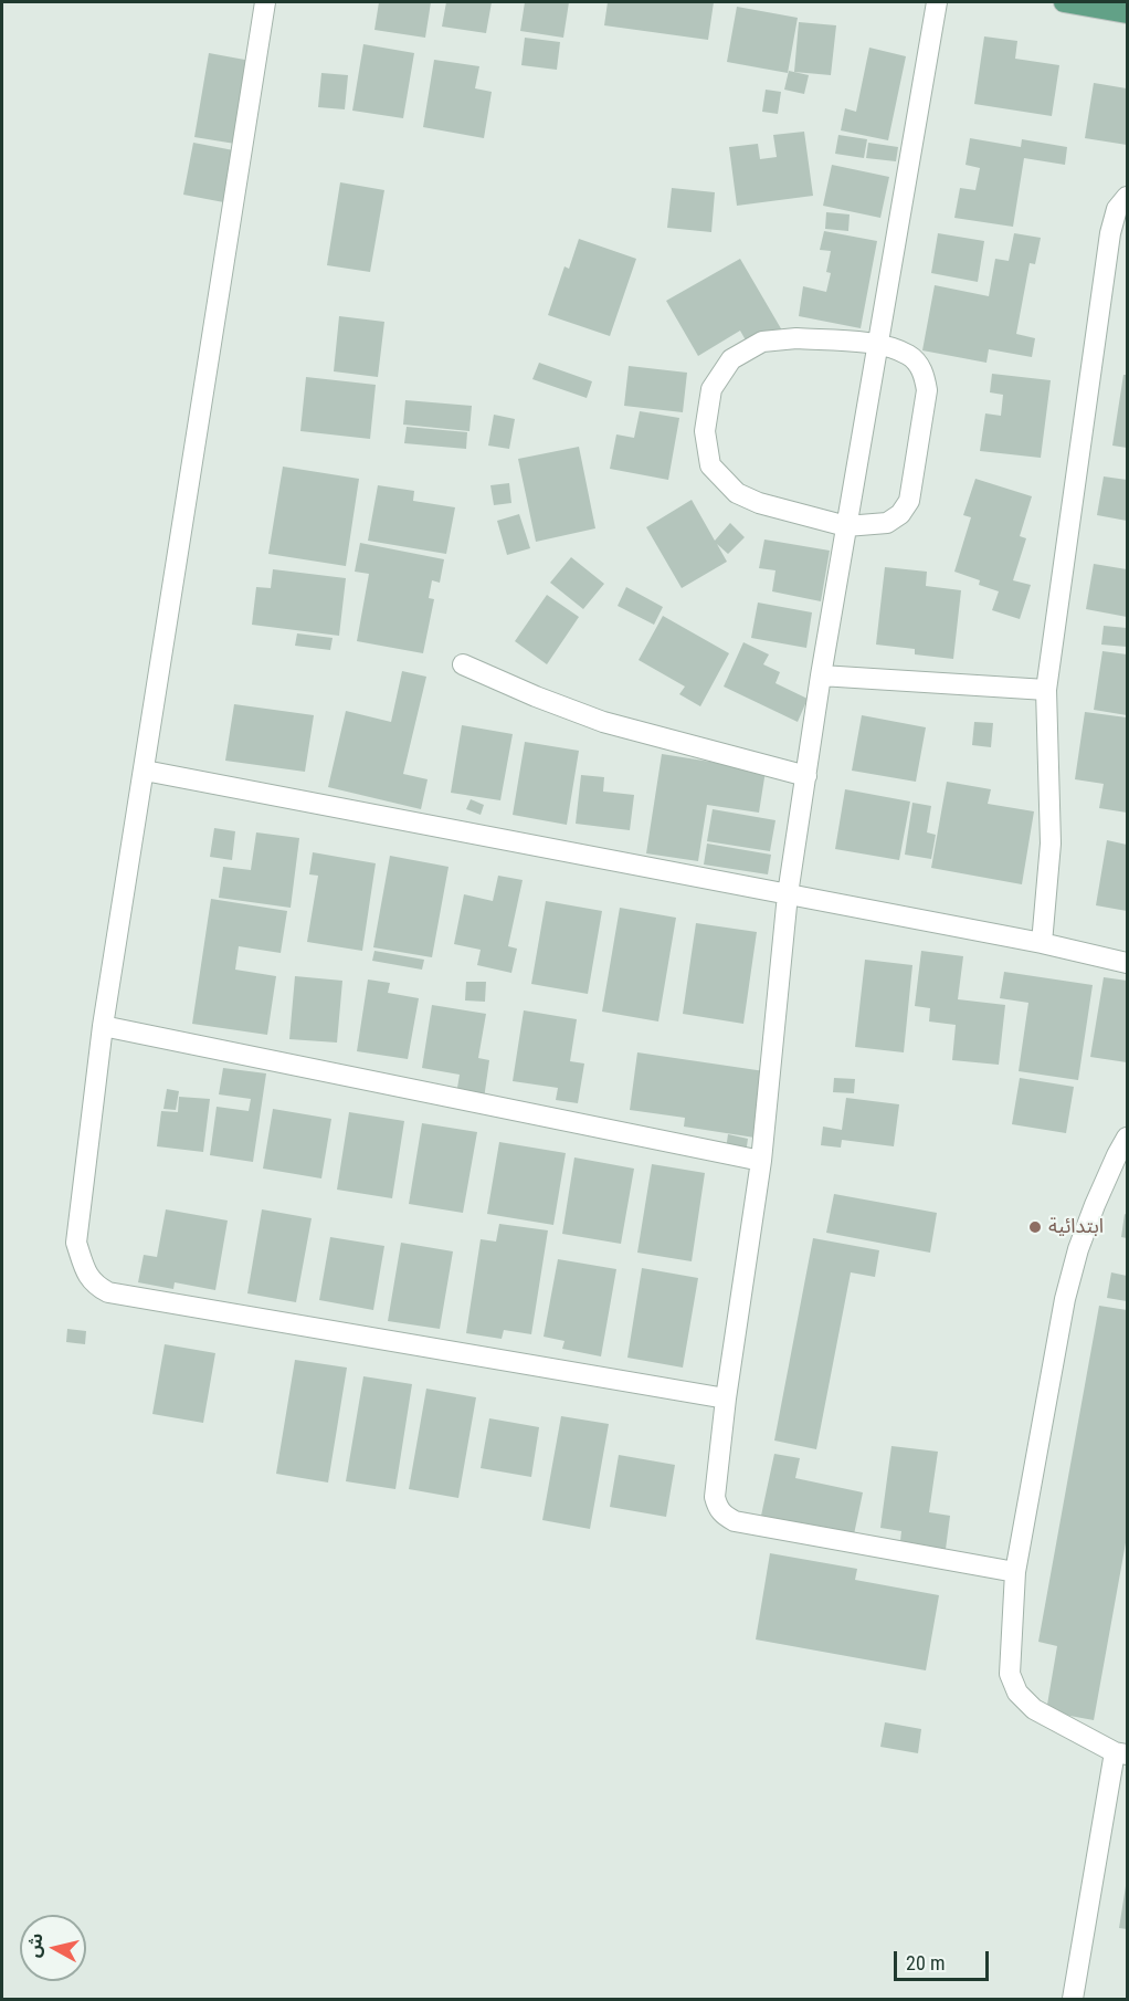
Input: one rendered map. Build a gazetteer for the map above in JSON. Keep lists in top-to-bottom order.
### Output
{
  "places": ["ابتدائية"],
  "scale_bar": "20 m",
  "north": "left"
}
